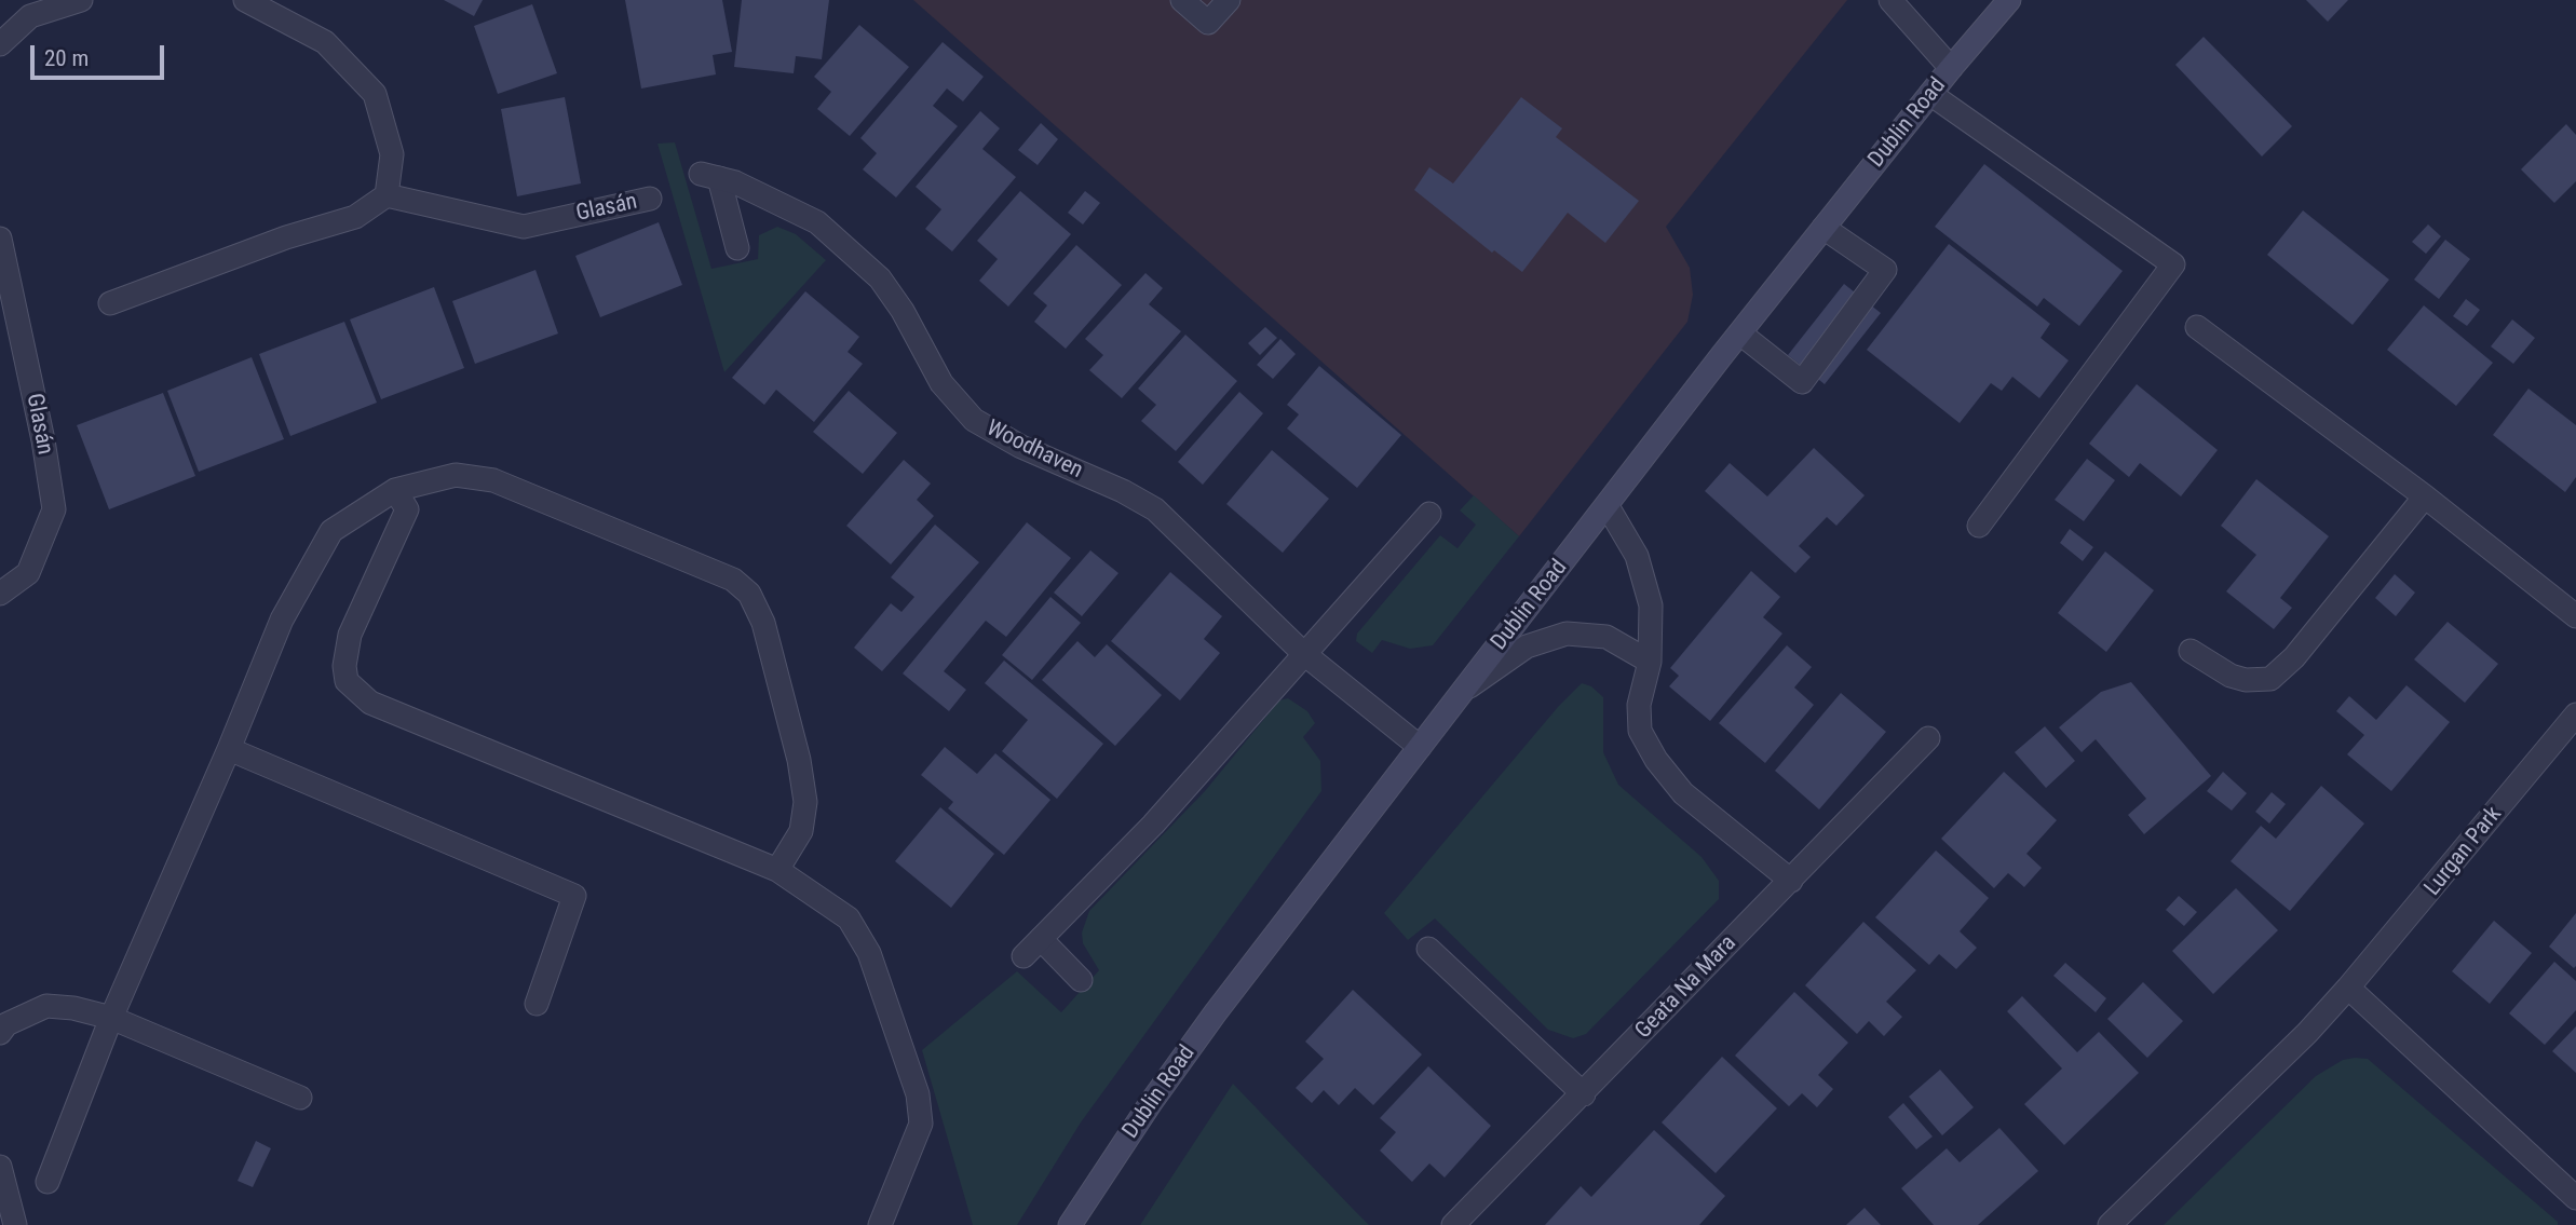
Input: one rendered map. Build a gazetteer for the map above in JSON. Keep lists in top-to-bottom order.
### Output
{
  "streets": {
    "main road": ["Dublin Road"],
    "street": [
      "Glasán",
      "Woodhaven",
      "Lurgan Park",
      "Geata Na Mara"
    ]
  },
  "crossings": [
    ["Dublin Road", "Woodhaven"]
  ],
  "scale_bar": "20 m"
}
